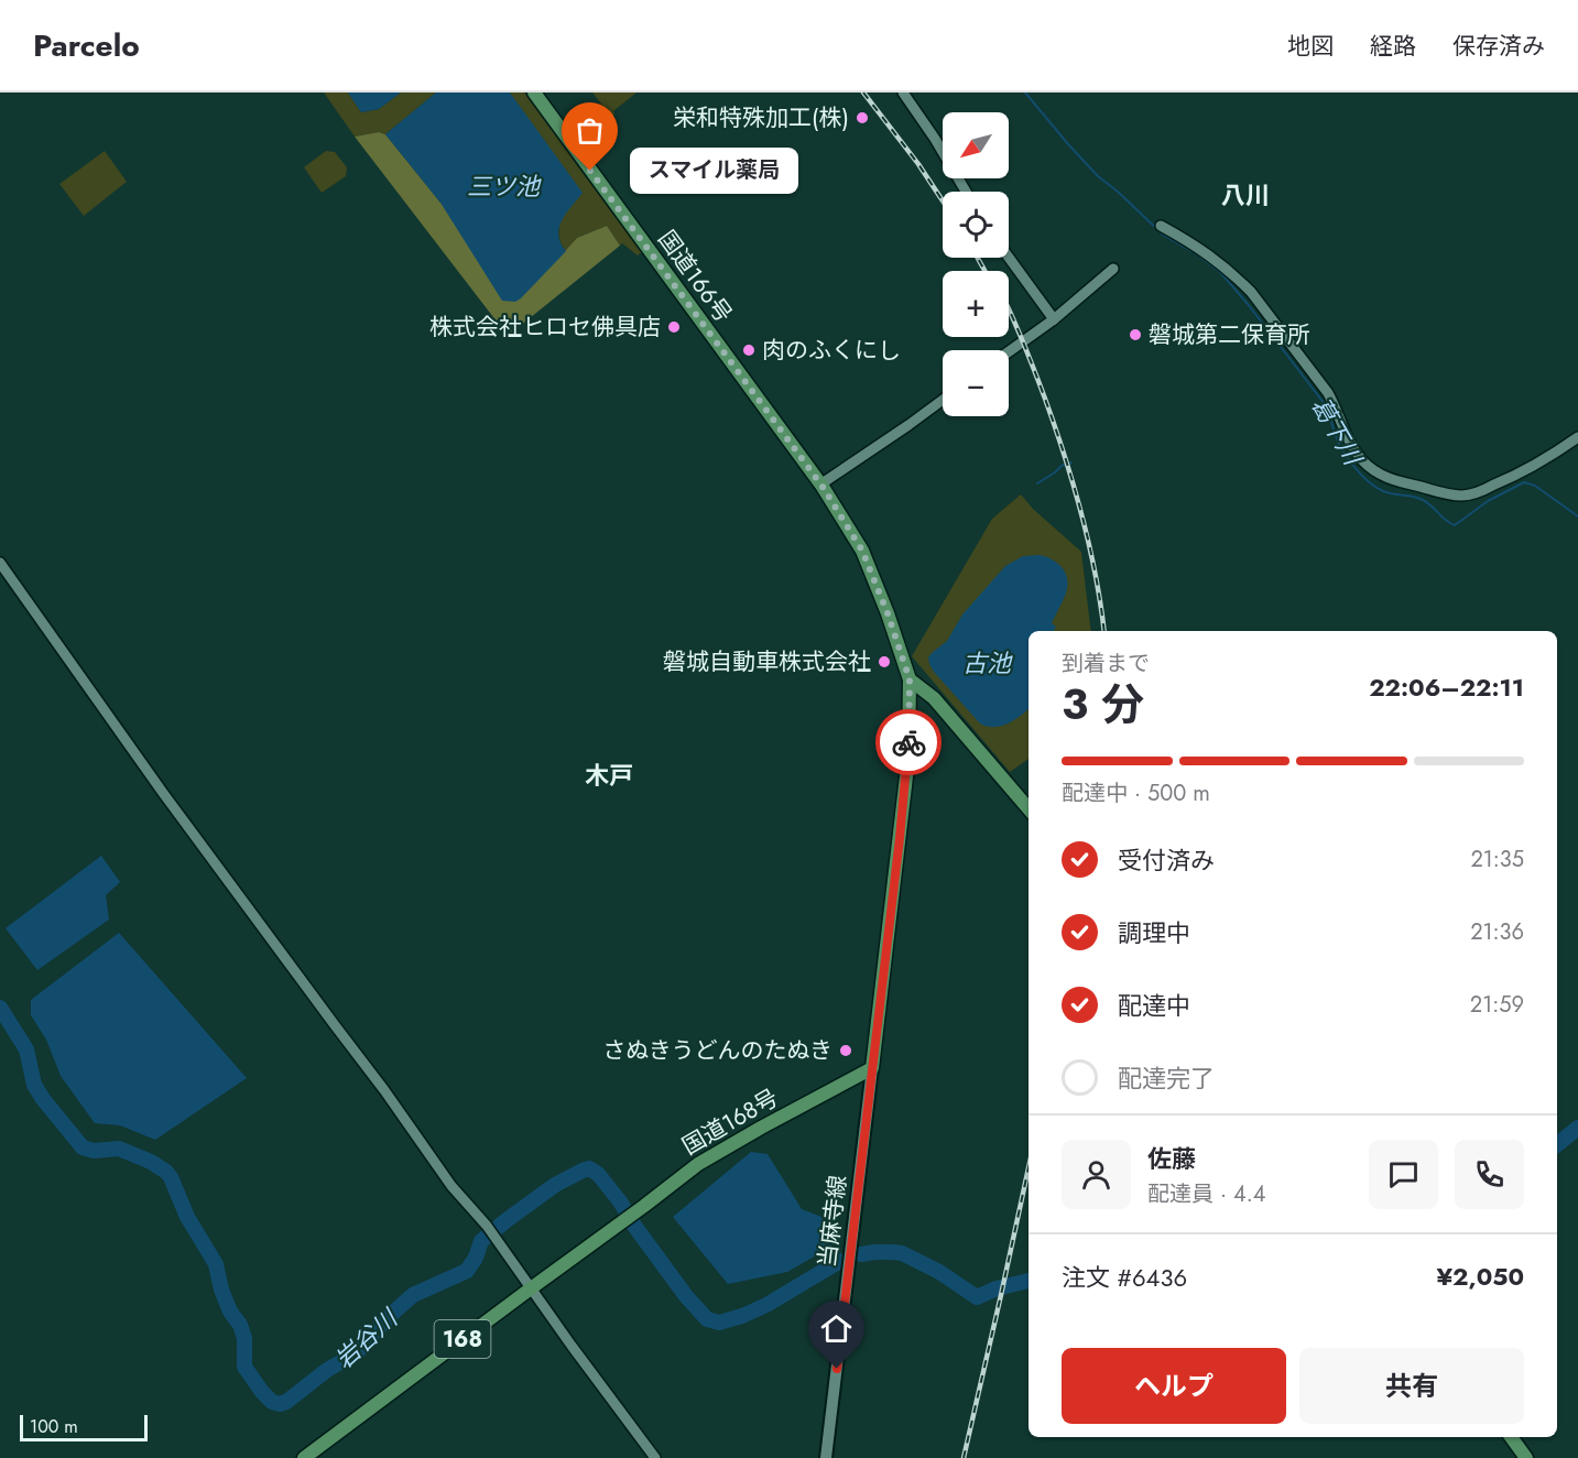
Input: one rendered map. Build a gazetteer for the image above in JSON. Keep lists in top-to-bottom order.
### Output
{
  "streets": {
    "highway": ["国道166号", "国道168号", "168"],
    "main road": ["当麻寺線"]
  },
  "crossings": [
    ["国道168号", "当麻寺線"]
  ],
  "districts": ["八川", "木戸"],
  "water": [
    "三ツ池",
    "葛下川",
    "古池",
    "岩谷川"
  ],
  "places": [
    "栄和特殊加工(株)",
    "スマイル薬局",
    "株式会社ヒロセ佛具店",
    "磐城第二保育所",
    "肉のふくにし",
    "磐城自動車株式会社",
    "さぬきうどんのたぬき"
  ],
  "scale_bar": "100 m",
  "north": "bottom left",
  "page": {
    "header": "Parcelo",
    "nav": ["地図", "経路", "保存済み"],
    "map_buttons": ["+", "−"],
    "bubble": "スマイル薬局",
    "heading": ["3 分", "到着まで", "22:06–22:11"],
    "panel": [
      "佐藤",
      "配達員 · 4.4",
      "注文 #6436",
      "¥2,050"
    ],
    "bar": "配達中 · 500 m",
    "list": [
      ["受付済み", "21:35"],
      ["調理中", "21:36"],
      ["配達中", "21:59"],
      "配達完了"
    ],
    "buttons": ["ヘルプ", "共有"],
    "scale": "100 m"
  }
}
